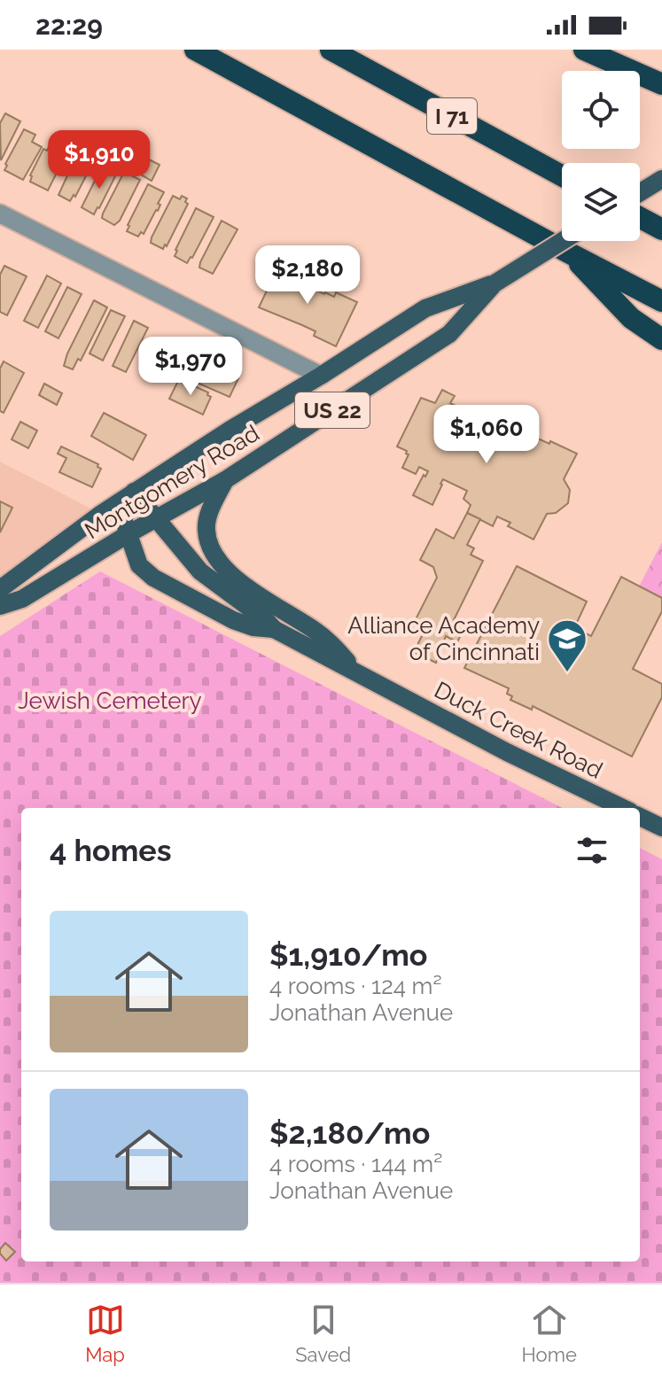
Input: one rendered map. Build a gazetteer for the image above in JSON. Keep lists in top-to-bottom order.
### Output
{
  "streets": {
    "highway": ["I 71"],
    "main road": ["US 22", "Montgomery Road", "Duck Creek Road"]
  },
  "crossings": [
    ["Montgomery Road", "Duck Creek Road"]
  ],
  "parks": ["Jewish Cemetery"],
  "places": {
    "school or university": ["Alliance Academy of Cincinnati"]
  },
  "page": {
    "status": "22:29",
    "price": [
      "$1,910",
      "$2,180",
      "$1,970",
      "$1,060"
    ],
    "heading": "4 homes",
    "list": [
      {
        "name": "$1,910/mo",
        "note": "4 rooms · 124 m² · Jonathan Avenue"
      },
      {
        "name": "$2,180/mo",
        "note": "4 rooms · 144 m² · Jonathan Avenue"
      }
    ],
    "tabs": ["Map", "Saved", "Home"]
  }
}
